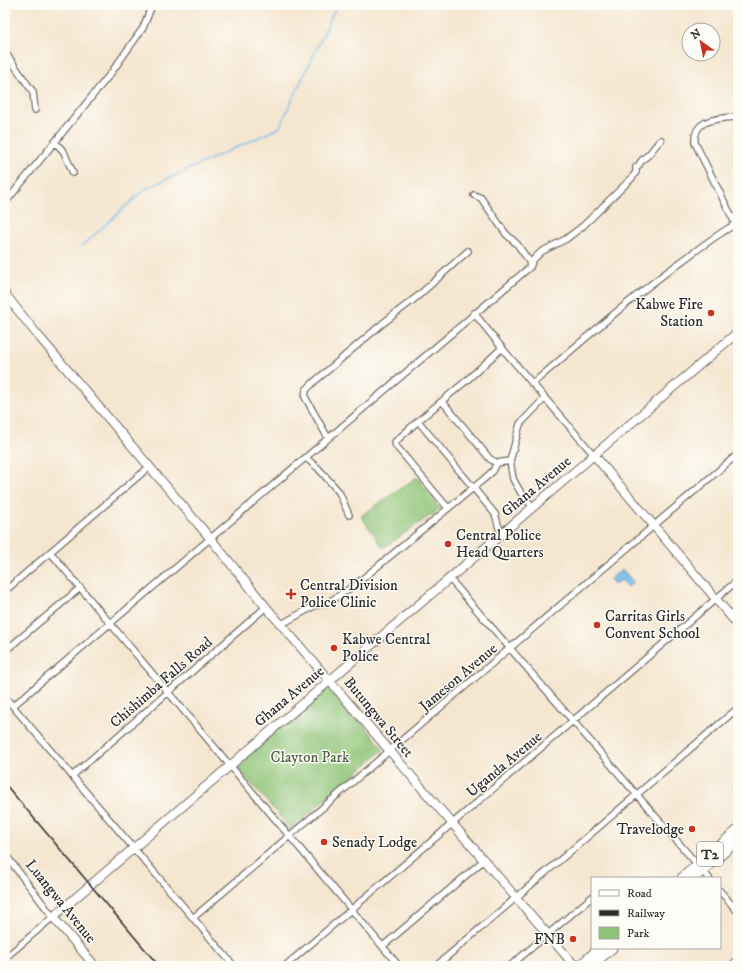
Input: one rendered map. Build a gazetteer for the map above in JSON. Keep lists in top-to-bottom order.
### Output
{
  "streets": {
    "highway": ["T2"],
    "main road": ["Ghana Avenue", "Butungwa Street", "Luangwa Avenue"],
    "street": ["Jameson Avenue", "Chishimba Falls Road", "Uganda Avenue"]
  },
  "crossings": [
    ["Ghana Avenue", "Butungwa Street"],
    ["Ghana Avenue", "Luangwa Avenue"],
    ["Jameson Avenue", "Butungwa Street"],
    ["Chishimba Falls Road", "Butungwa Street"],
    ["Butungwa Street", "Uganda Avenue"]
  ],
  "parks": ["Clayton Park"],
  "places": {
    "other": [
      "Kabwe Fire Station",
      "Central Police Head Quarters",
      "Carritas Girls Convent School",
      "Kabwe Central Police",
      "Travelodge",
      "Senady Lodge",
      "FNB"
    ],
    "health": ["Central Division Police Clinic"]
  },
  "legend": ["Road", "Railway", "Park"],
  "north": "top left"
}
